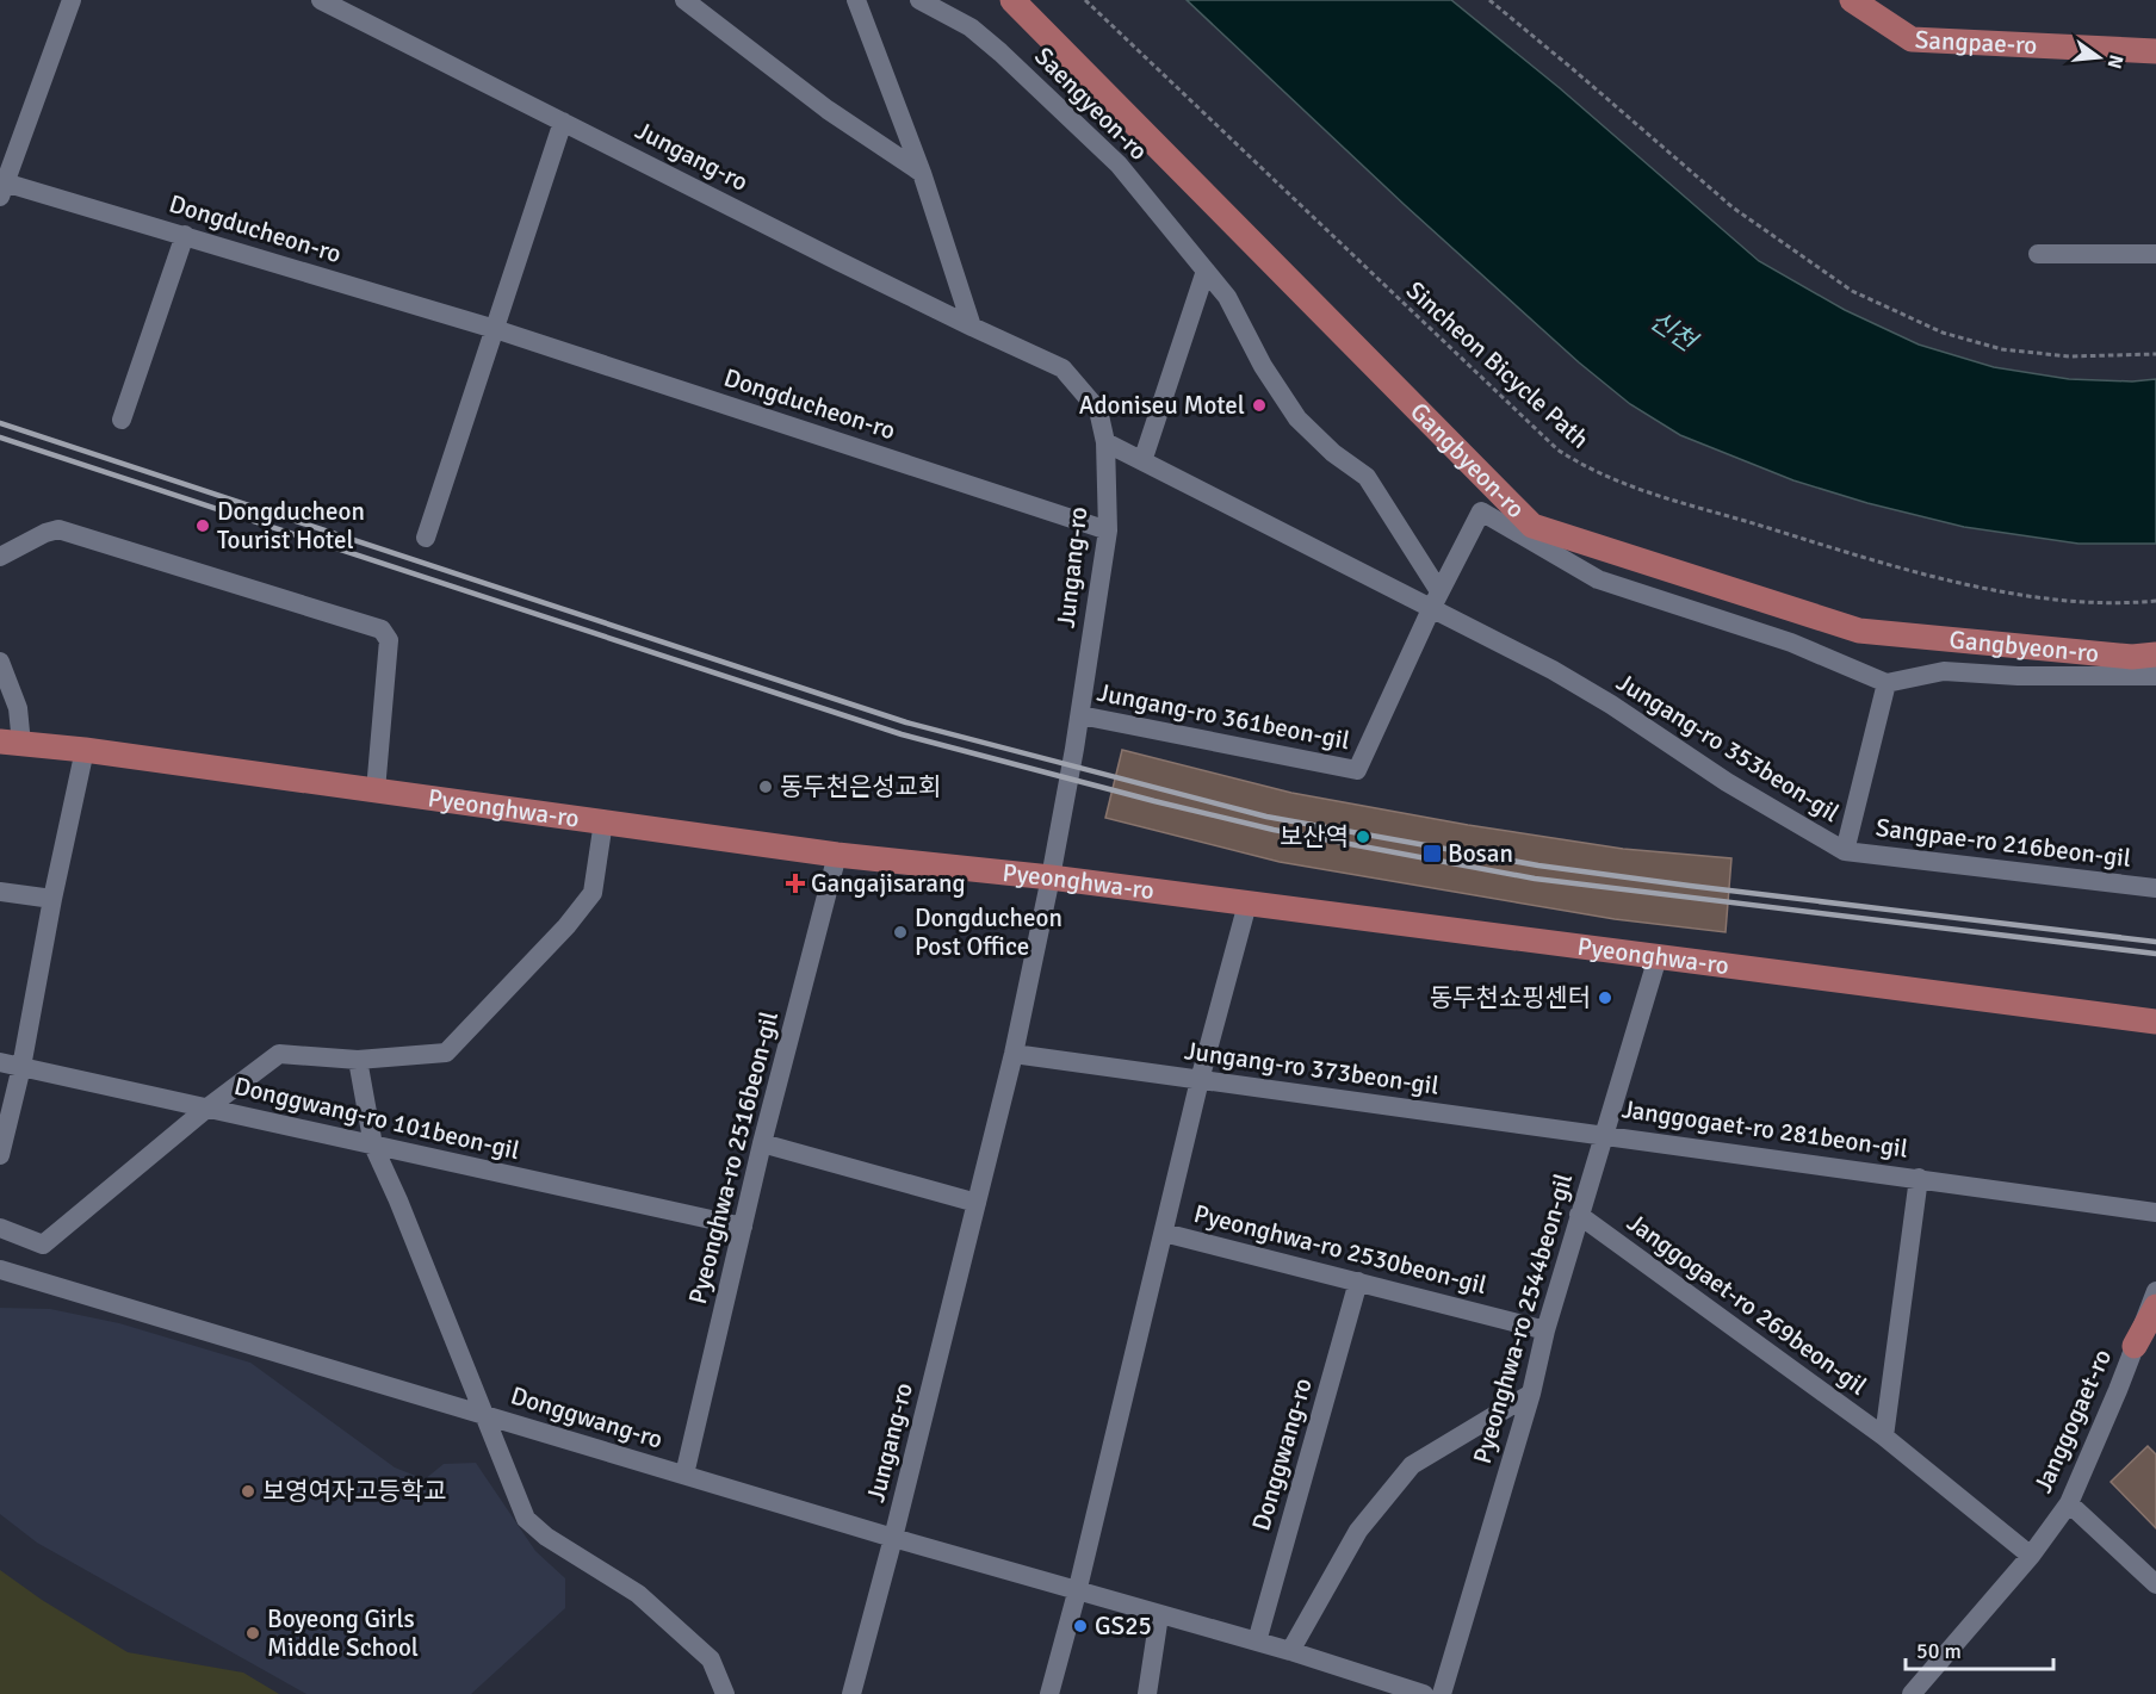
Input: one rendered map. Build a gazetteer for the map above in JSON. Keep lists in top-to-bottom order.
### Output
{
  "streets": {
    "main road": ["Sangpae-ro", "Gangbyeon-ro", "Pyeonghwa-ro"],
    "street": [
      "Saengyeon-ro",
      "Jungang-ro",
      "Dongducheon-ro",
      "Jungang-ro 361beon-gil",
      "Jungang-ro 353beon-gil",
      "Sangpae-ro 216beon-gil",
      "Jungang-ro 373beon-gil",
      "Donggwang-ro 101beon-gil",
      "Janggogaet-ro 281beon-gil",
      "Pyeonghwa-ro 2516beon-gil",
      "Pyeonghwa-ro 2530beon-gil",
      "Janggogaet-ro 269beon-gil",
      "Pyeonghwa-ro 2544beon-gil",
      "Donggwang-ro",
      "Janggogaet-ro"
    ],
    "path": ["Sincheon Bicycle Path"]
  },
  "crossings": [
    ["Jungang-ro", "Dongducheon-ro"],
    ["Jungang-ro", "Jungang-ro 361beon-gil"],
    ["Jungang-ro", "Jungang-ro 353beon-gil"],
    ["Jungang-ro", "Pyeonghwa-ro"],
    ["Jungang-ro", "Jungang-ro 373beon-gil"],
    ["Jungang-ro", "Donggwang-ro"],
    ["Jungang-ro 361beon-gil", "Jungang-ro 353beon-gil"],
    ["Jungang-ro 353beon-gil", "Sangpae-ro 216beon-gil"],
    ["Pyeonghwa-ro", "Pyeonghwa-ro 2516beon-gil"],
    ["Pyeonghwa-ro", "Pyeonghwa-ro 2530beon-gil"],
    ["Pyeonghwa-ro", "Pyeonghwa-ro 2544beon-gil"],
    ["Jungang-ro 373beon-gil", "Janggogaet-ro 281beon-gil"],
    ["Jungang-ro 373beon-gil", "Pyeonghwa-ro 2530beon-gil"],
    ["Jungang-ro 373beon-gil", "Pyeonghwa-ro 2544beon-gil"],
    ["Donggwang-ro 101beon-gil", "Pyeonghwa-ro 2516beon-gil"],
    ["Janggogaet-ro 281beon-gil", "Janggogaet-ro 269beon-gil"],
    ["Janggogaet-ro 281beon-gil", "Pyeonghwa-ro 2544beon-gil"],
    ["Pyeonghwa-ro 2516beon-gil", "Donggwang-ro"],
    ["Pyeonghwa-ro 2530beon-gil", "Pyeonghwa-ro 2544beon-gil"],
    ["Pyeonghwa-ro 2530beon-gil", "Donggwang-ro"],
    ["Janggogaet-ro 269beon-gil", "Pyeonghwa-ro 2544beon-gil"],
    ["Janggogaet-ro 269beon-gil", "Janggogaet-ro"]
  ],
  "water": ["신천"],
  "places": {
    "other": [
      "Adoniseu Motel",
      "Dongducheon Tourist Hotel",
      "동두천은성교회",
      "보산역",
      "Dongducheon Post Office",
      "동두천쇼핑센터",
      "보영여자고등학교",
      "GS25",
      "Boyeong Girls Middle School"
    ],
    "transit": ["Bosan"],
    "health": ["Gangajisarang"]
  },
  "scale_bar": "50 m",
  "north": "right"
}
